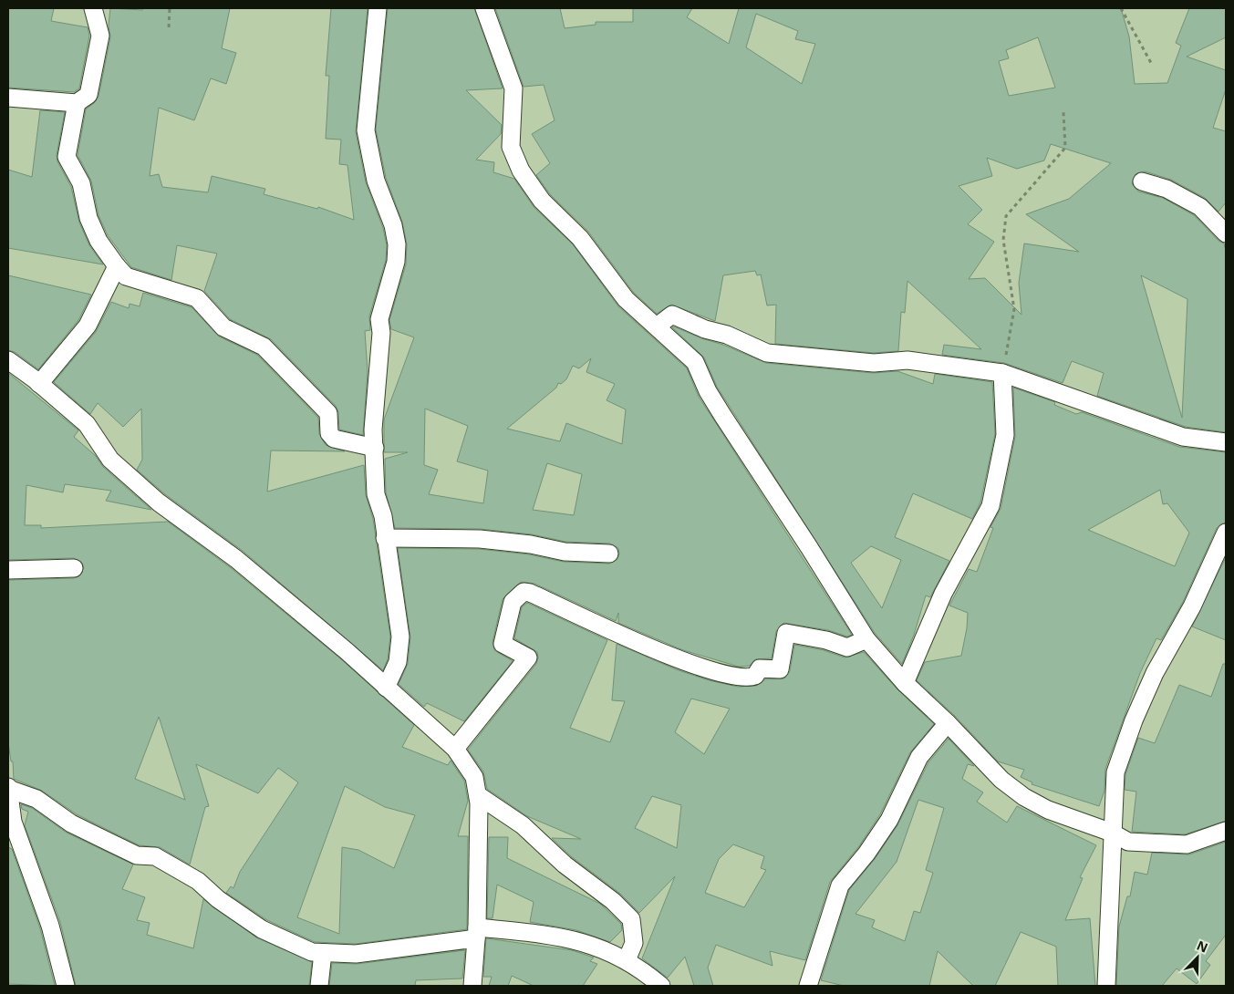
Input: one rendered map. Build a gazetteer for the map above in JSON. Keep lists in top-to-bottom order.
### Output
{
  "north": "top right"
}
